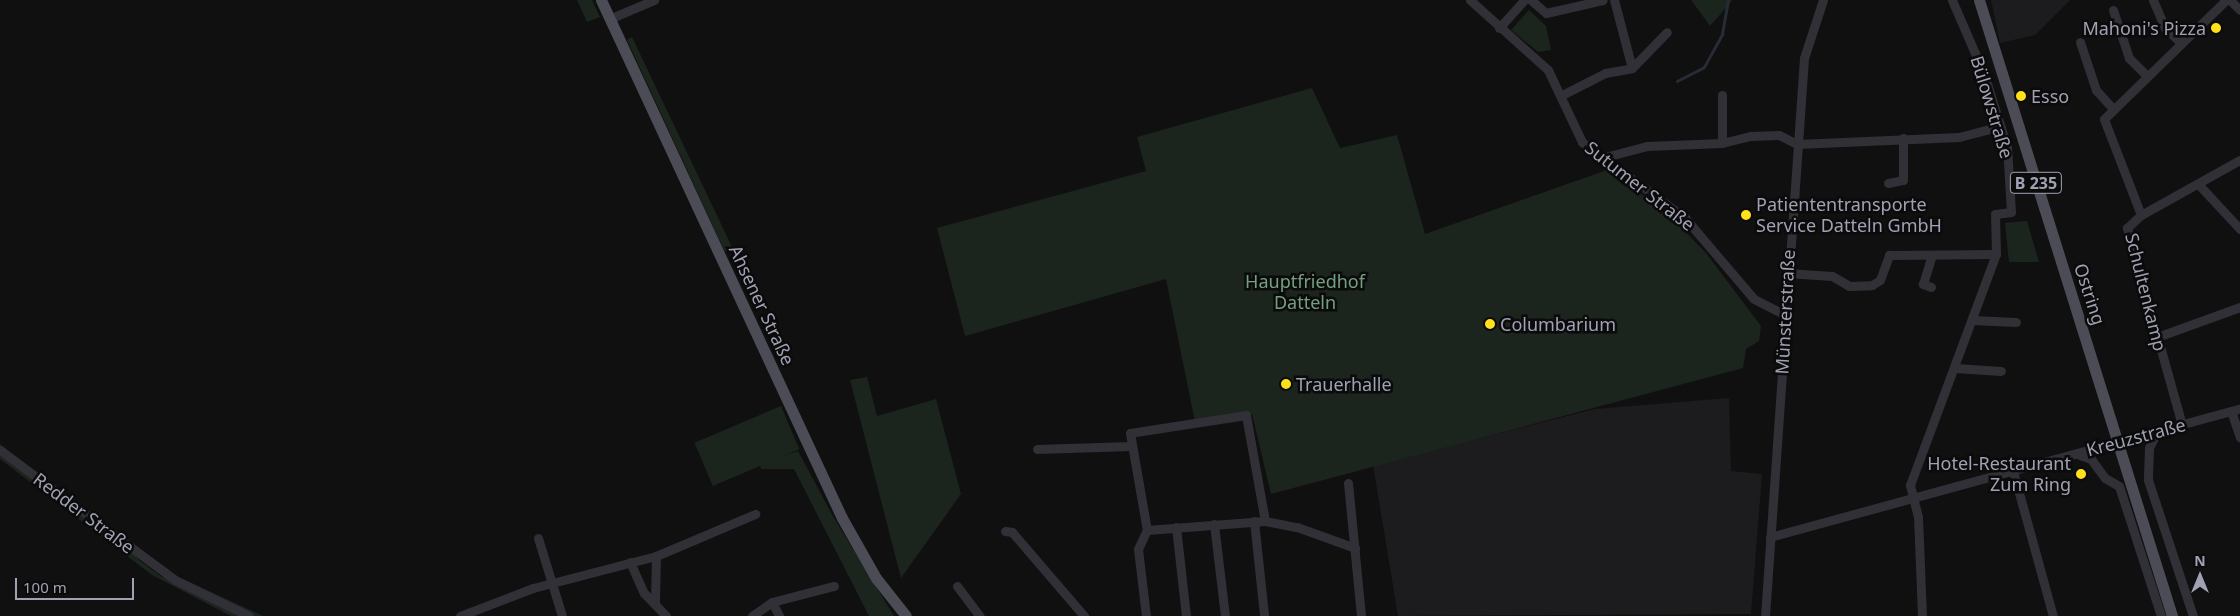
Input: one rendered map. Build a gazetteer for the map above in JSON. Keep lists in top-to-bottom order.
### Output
{
  "streets": {
    "main road": ["B 235", "Ostring", "Ahsener Straße"],
    "street": [
      "Bülowstraße",
      "Sutumer Straße",
      "Schultenkamp",
      "Münsterstraße",
      "Kreuzstraße",
      "Redder Straße"
    ]
  },
  "crossings": [
    ["Bülowstraße", "Kreuzstraße"],
    ["Sutumer Straße", "Münsterstraße"],
    ["Schultenkamp", "Kreuzstraße"],
    ["Ostring", "Kreuzstraße"],
    ["Münsterstraße", "Kreuzstraße"]
  ],
  "parks": ["Hauptfriedhof Datteln"],
  "places": [
    "Mahoni's Pizza",
    "Esso",
    "Patiententransporte Service Datteln GmbH",
    "Columbarium",
    "Trauerhalle",
    "Hotel-Restaurant Zum Ring"
  ],
  "scale_bar": "100 m",
  "north": "top"
}
